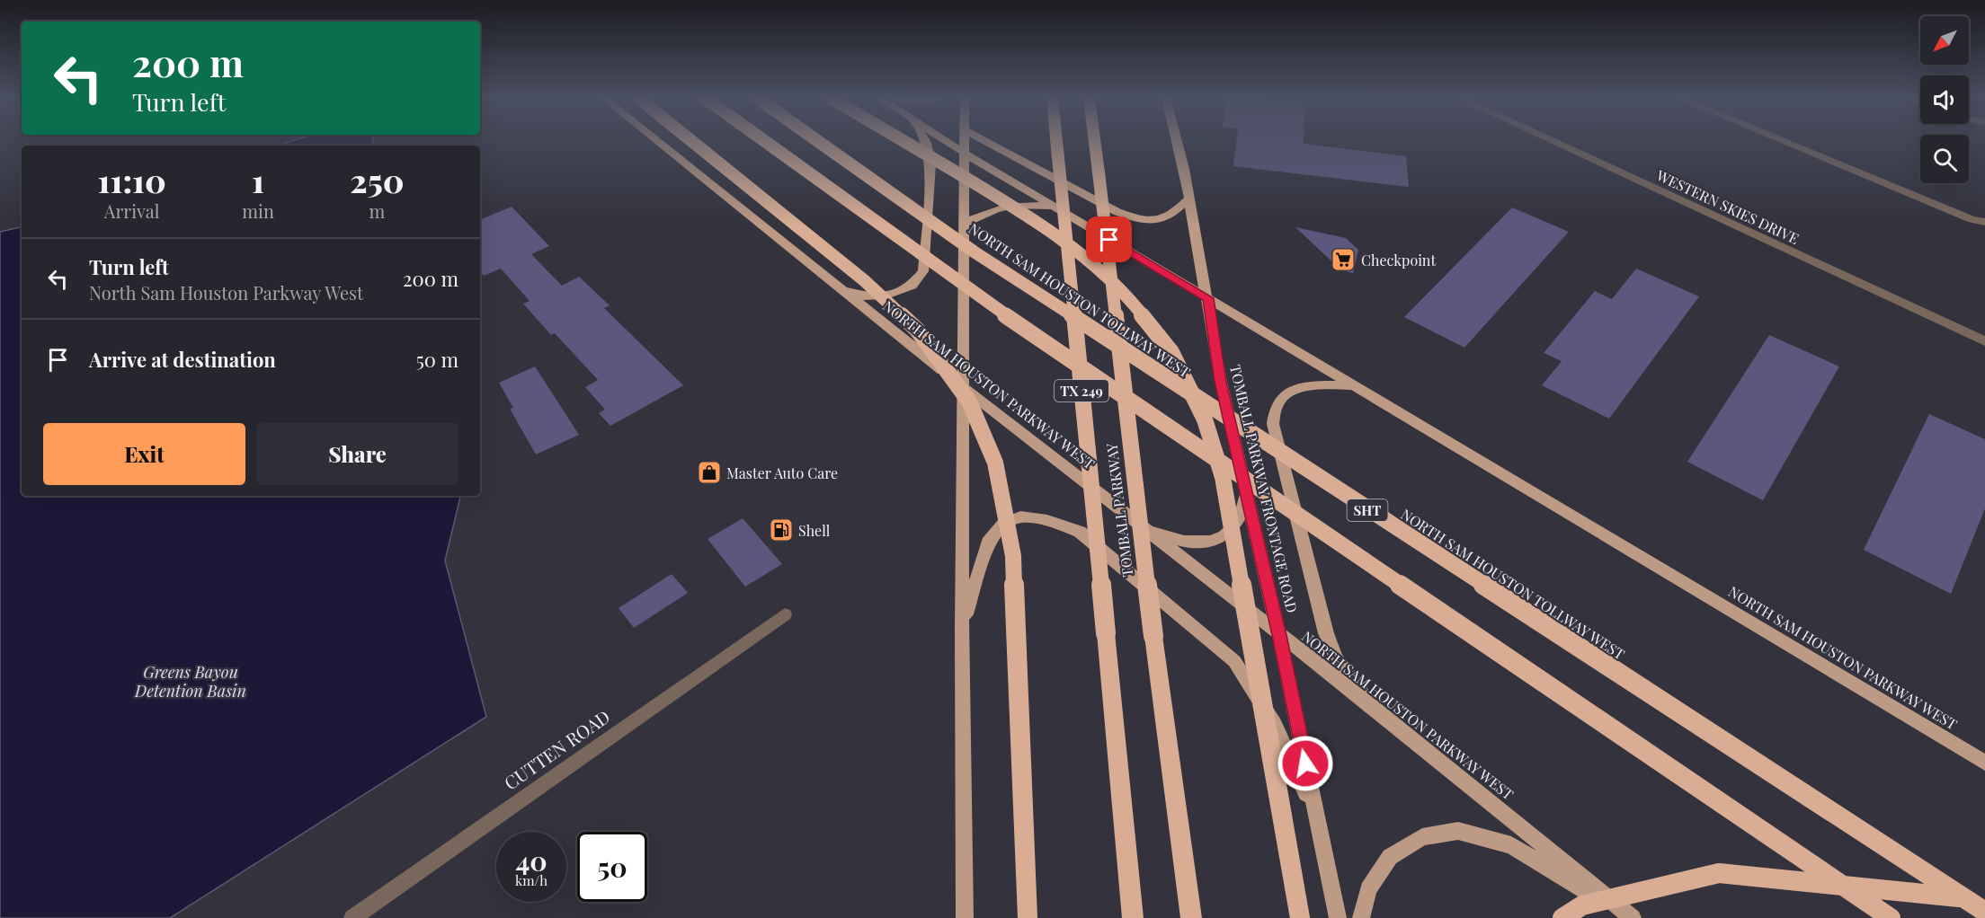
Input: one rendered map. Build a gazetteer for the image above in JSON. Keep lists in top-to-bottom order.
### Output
{
  "streets": {
    "highway": [
      "NORTH SAM HOUSTON TOLLWAY WEST",
      "TX 249",
      "TOMBALL PARKWAY",
      "SHT"
    ],
    "main road": ["NORTH SAM HOUSTON PARKWAY WEST", "TOMBALL PARKWAY FRONTAGE ROAD"],
    "street": ["WESTERN SKIES DRIVE", "CUTTEN ROAD"]
  },
  "crossings": [
    ["NORTH SAM HOUSTON PARKWAY WEST", "TOMBALL PARKWAY FRONTAGE ROAD"]
  ],
  "water": ["Greens Bayou Detention Basin"],
  "places": {
    "supermarket": ["Checkpoint"],
    "shop": ["Master Auto Care"],
    "fuel station": ["Shell"]
  },
  "north": "bottom left",
  "page": {
    "turn": ["200 m", "Turn left"],
    "eta": [
      "11:10",
      "Arrival",
      "1",
      "min",
      "250",
      "m"
    ],
    "list": [
      {
        "name": "Turn left",
        "note": "North Sam Houston Parkway West",
        "value": "200 m"
      },
      {
        "name": "Arrive at destination",
        "value": "50 m"
      }
    ],
    "buttons": ["Exit", "Share"],
    "speed": "40 km/h",
    "limit": "50"
  }
}
